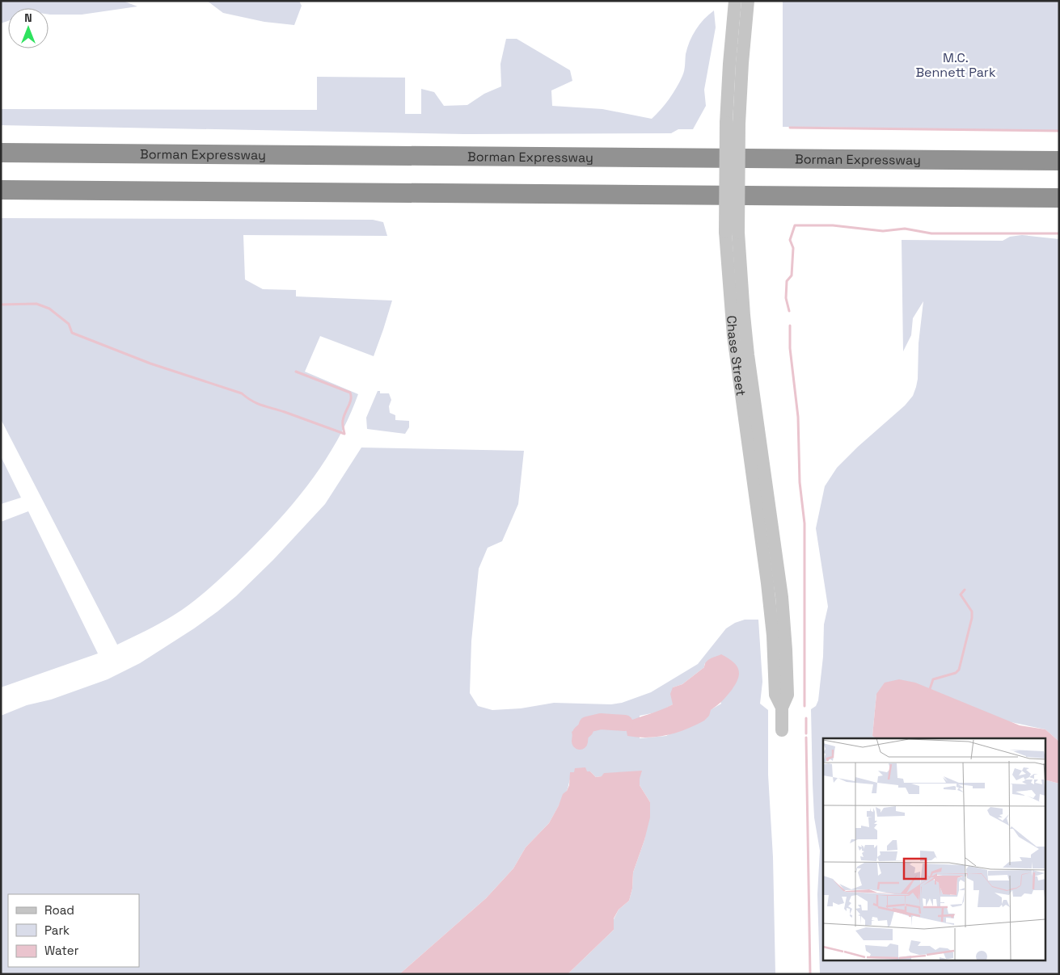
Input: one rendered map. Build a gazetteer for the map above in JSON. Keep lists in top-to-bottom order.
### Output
{
  "streets": {
    "highway": ["Borman Expressway"],
    "street": ["Chase Street"]
  },
  "parks": ["M.C. Bennett Park"],
  "legend": ["Road", "Park", "Water"],
  "north": "top"
}
